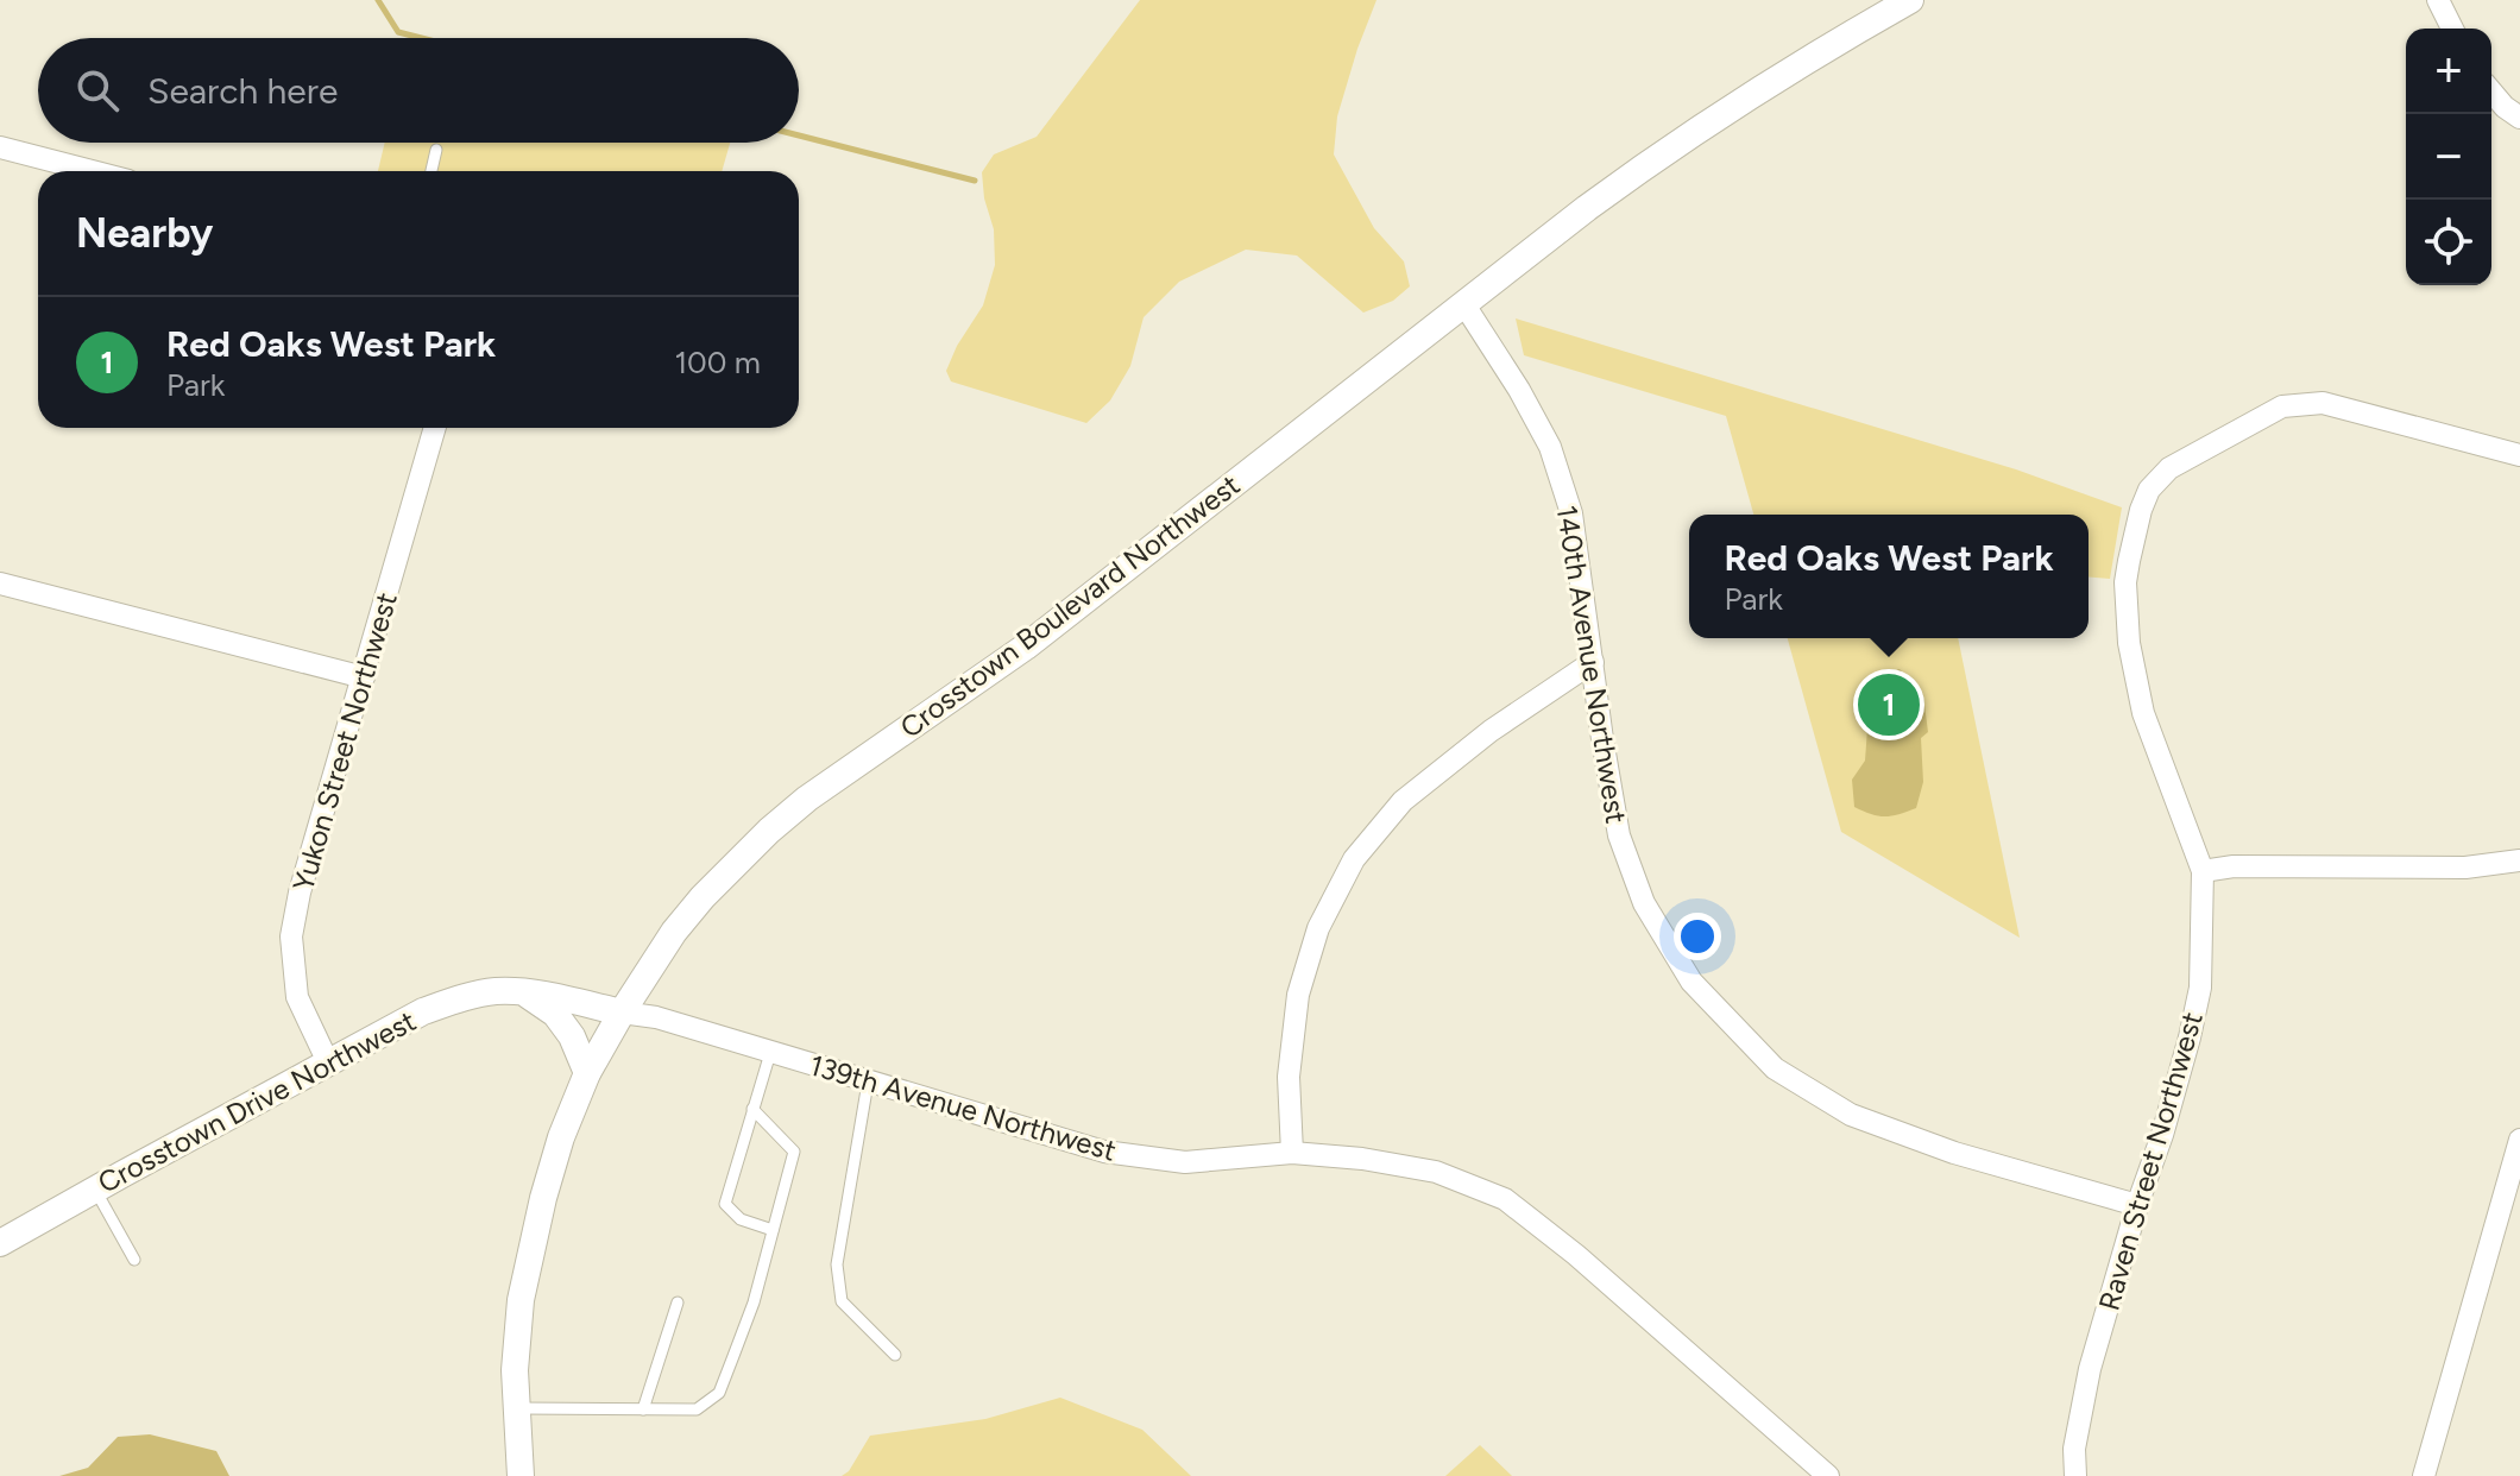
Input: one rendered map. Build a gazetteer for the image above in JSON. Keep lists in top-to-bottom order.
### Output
{
  "streets": {
    "street": [
      "Crosstown Boulevard Northwest",
      "140th Avenue Northwest",
      "Yukon Street Northwest",
      "Crosstown Drive Northwest",
      "139th Avenue Northwest",
      "Raven Street Northwest"
    ]
  },
  "crossings": [
    ["Crosstown Boulevard Northwest", "140th Avenue Northwest"],
    ["Crosstown Boulevard Northwest", "Crosstown Drive Northwest"],
    ["Crosstown Boulevard Northwest", "139th Avenue Northwest"],
    ["140th Avenue Northwest", "Raven Street Northwest"],
    ["Yukon Street Northwest", "Crosstown Drive Northwest"],
    ["Crosstown Drive Northwest", "139th Avenue Northwest"]
  ],
  "page": {
    "map_buttons": ["+", "−"],
    "search": "Search here",
    "heading": "Nearby",
    "list": [
      {
        "mark": "1",
        "name": "Red Oaks West Park",
        "note": "Park",
        "value": "100 m"
      }
    ],
    "popup": ["Red Oaks West Park", "Park"],
    "pins": "1"
  }
}
